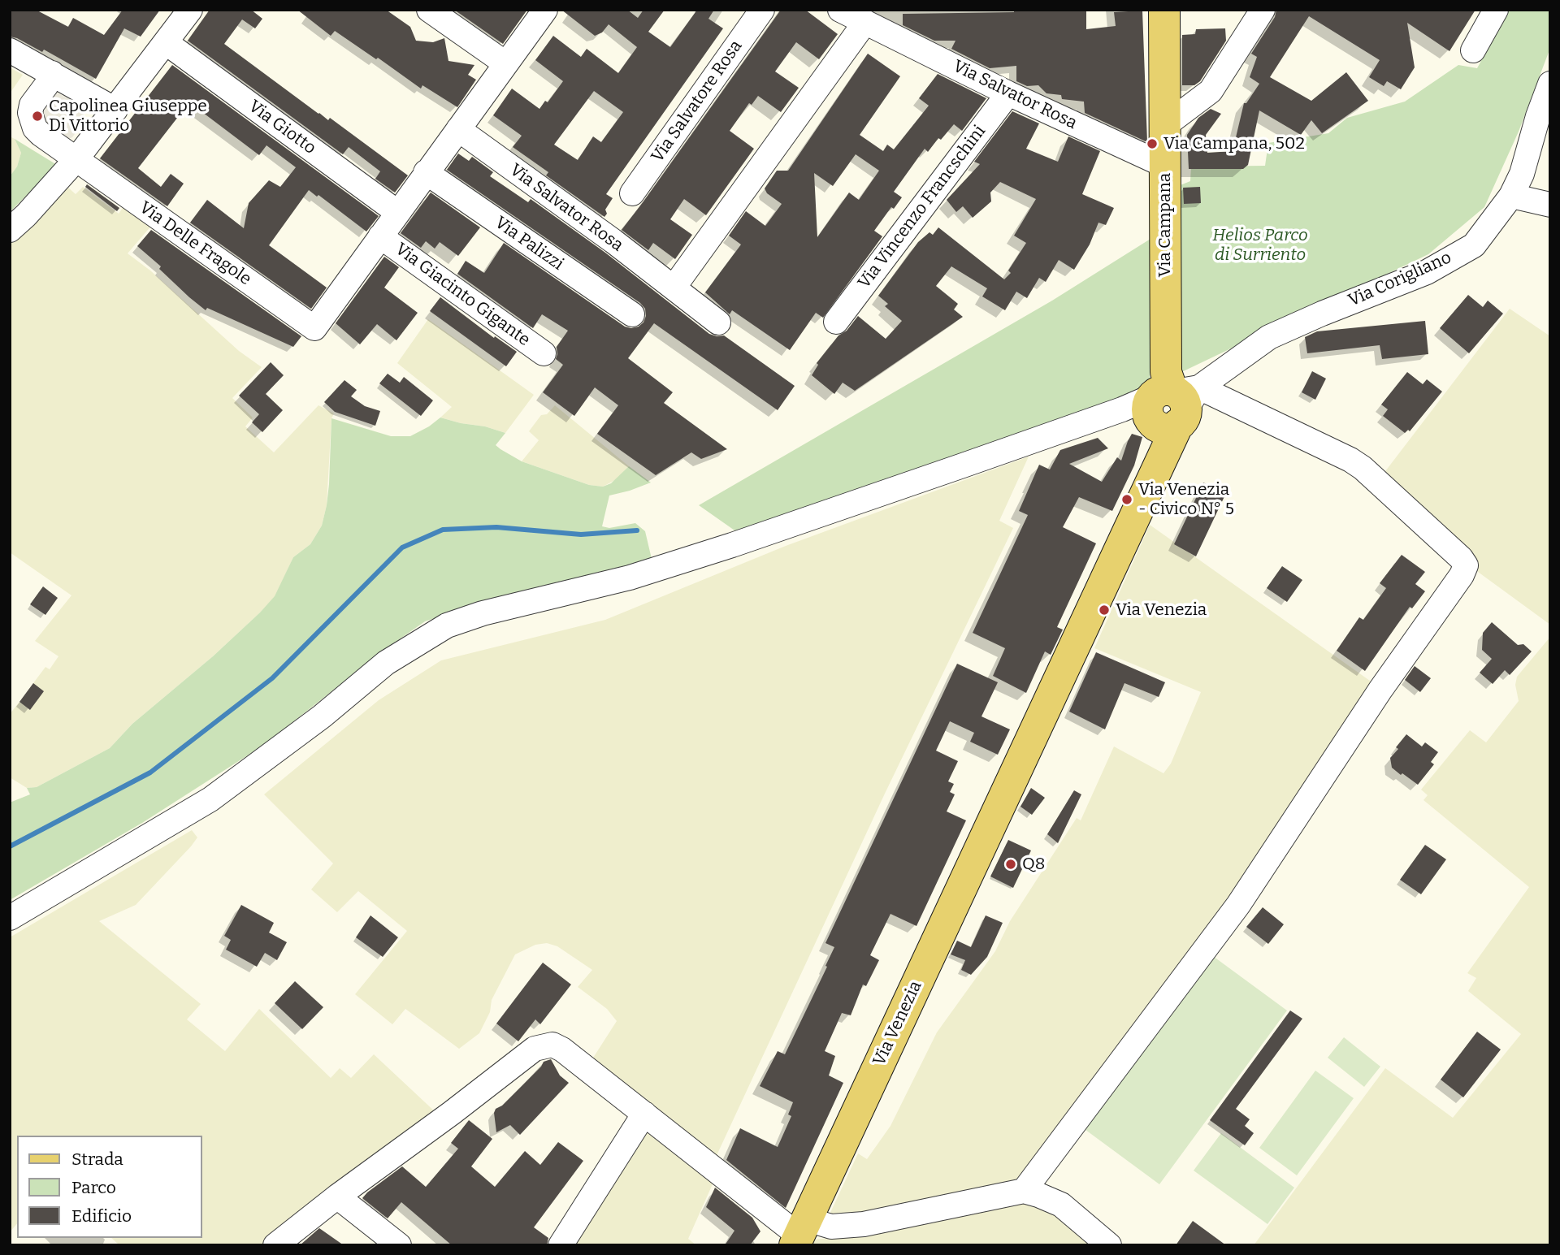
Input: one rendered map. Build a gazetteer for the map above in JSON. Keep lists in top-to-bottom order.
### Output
{
  "streets": {
    "main road": ["Via Campana", "Via Venezia"],
    "street": [
      "Via Salvator Rosa",
      "Via Salvatore Rosa",
      "Via Giotto",
      "Via Vincenzo Francschini",
      "Via Delle Fragole",
      "Via Palizzi",
      "Via Corigliano",
      "Via Giacinto Gigante"
    ]
  },
  "crossings": [
    ["Via Salvator Rosa", "Via Vincenzo Francschini"],
    ["Via Salvator Rosa", "Via Campana"],
    ["Via Campana", "Via Corigliano"],
    ["Via Campana", "Via Venezia"],
    ["Via Delle Fragole", "Via Giacinto Gigante"]
  ],
  "parks": ["Helios Parco di Surriento"],
  "places": [
    "Capolinea Giuseppe Di Vittorio",
    "Via Campana, 502",
    "Via Venezia - Civico N° 5",
    "Via Venezia",
    "Q8"
  ],
  "legend": ["Strada", "Parco", "Edificio"]
}
